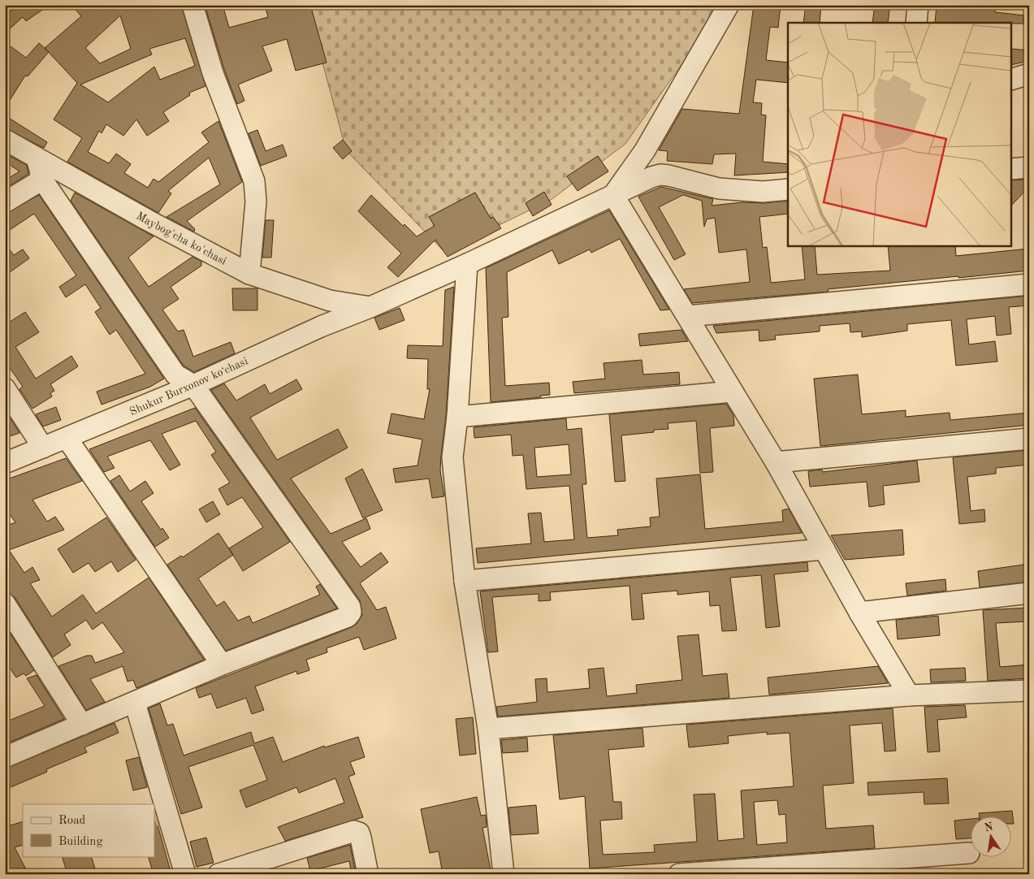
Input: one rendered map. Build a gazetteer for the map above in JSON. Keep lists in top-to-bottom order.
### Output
{
  "streets": {
    "street": ["Maybog'cha ko'chasi", "Shukur Burxonov koʻchasi"]
  },
  "crossings": [
    ["Maybog'cha ko'chasi", "Shukur Burxonov koʻchasi"]
  ],
  "legend": ["Road", "Building"],
  "north": "top"
}
